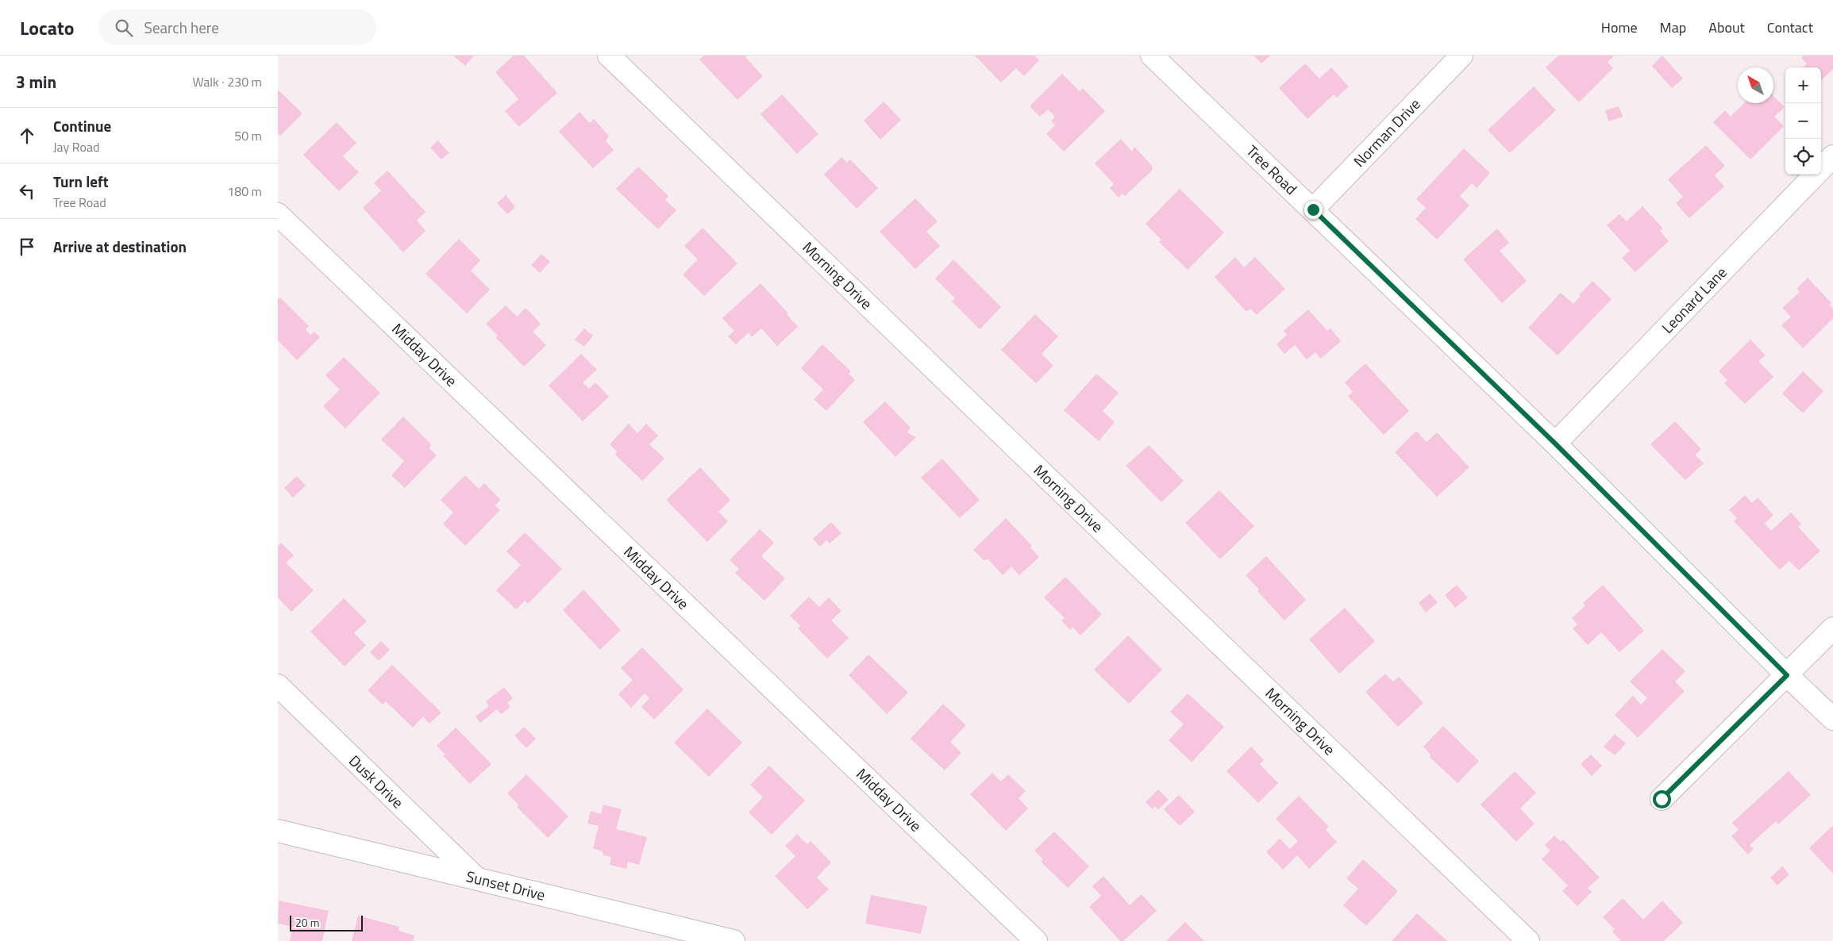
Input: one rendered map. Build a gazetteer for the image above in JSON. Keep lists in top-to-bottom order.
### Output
{
  "streets": {
    "street": [
      "Norman Drive",
      "Tree Road",
      "Morning Drive",
      "Leonard Lane",
      "Midday Drive",
      "Dusk Drive",
      "Sunset Drive"
    ]
  },
  "crossings": [
    ["Norman Drive", "Tree Road"],
    ["Tree Road", "Leonard Lane"],
    ["Dusk Drive", "Sunset Drive"]
  ],
  "scale_bar": "20 m",
  "north": "top left",
  "page": {
    "header": "Locato",
    "search": "Search here",
    "nav": [
      "Home",
      "Map",
      "About",
      "Contact"
    ],
    "heading": ["3 min", "Walk · 230 m"],
    "map_buttons": ["+", "−"],
    "list": [
      ["Continue", "Jay Road", "50 m"],
      ["Turn left", "Tree Road", "180 m"],
      "Arrive at destination"
    ],
    "scale": "20 m"
  }
}
